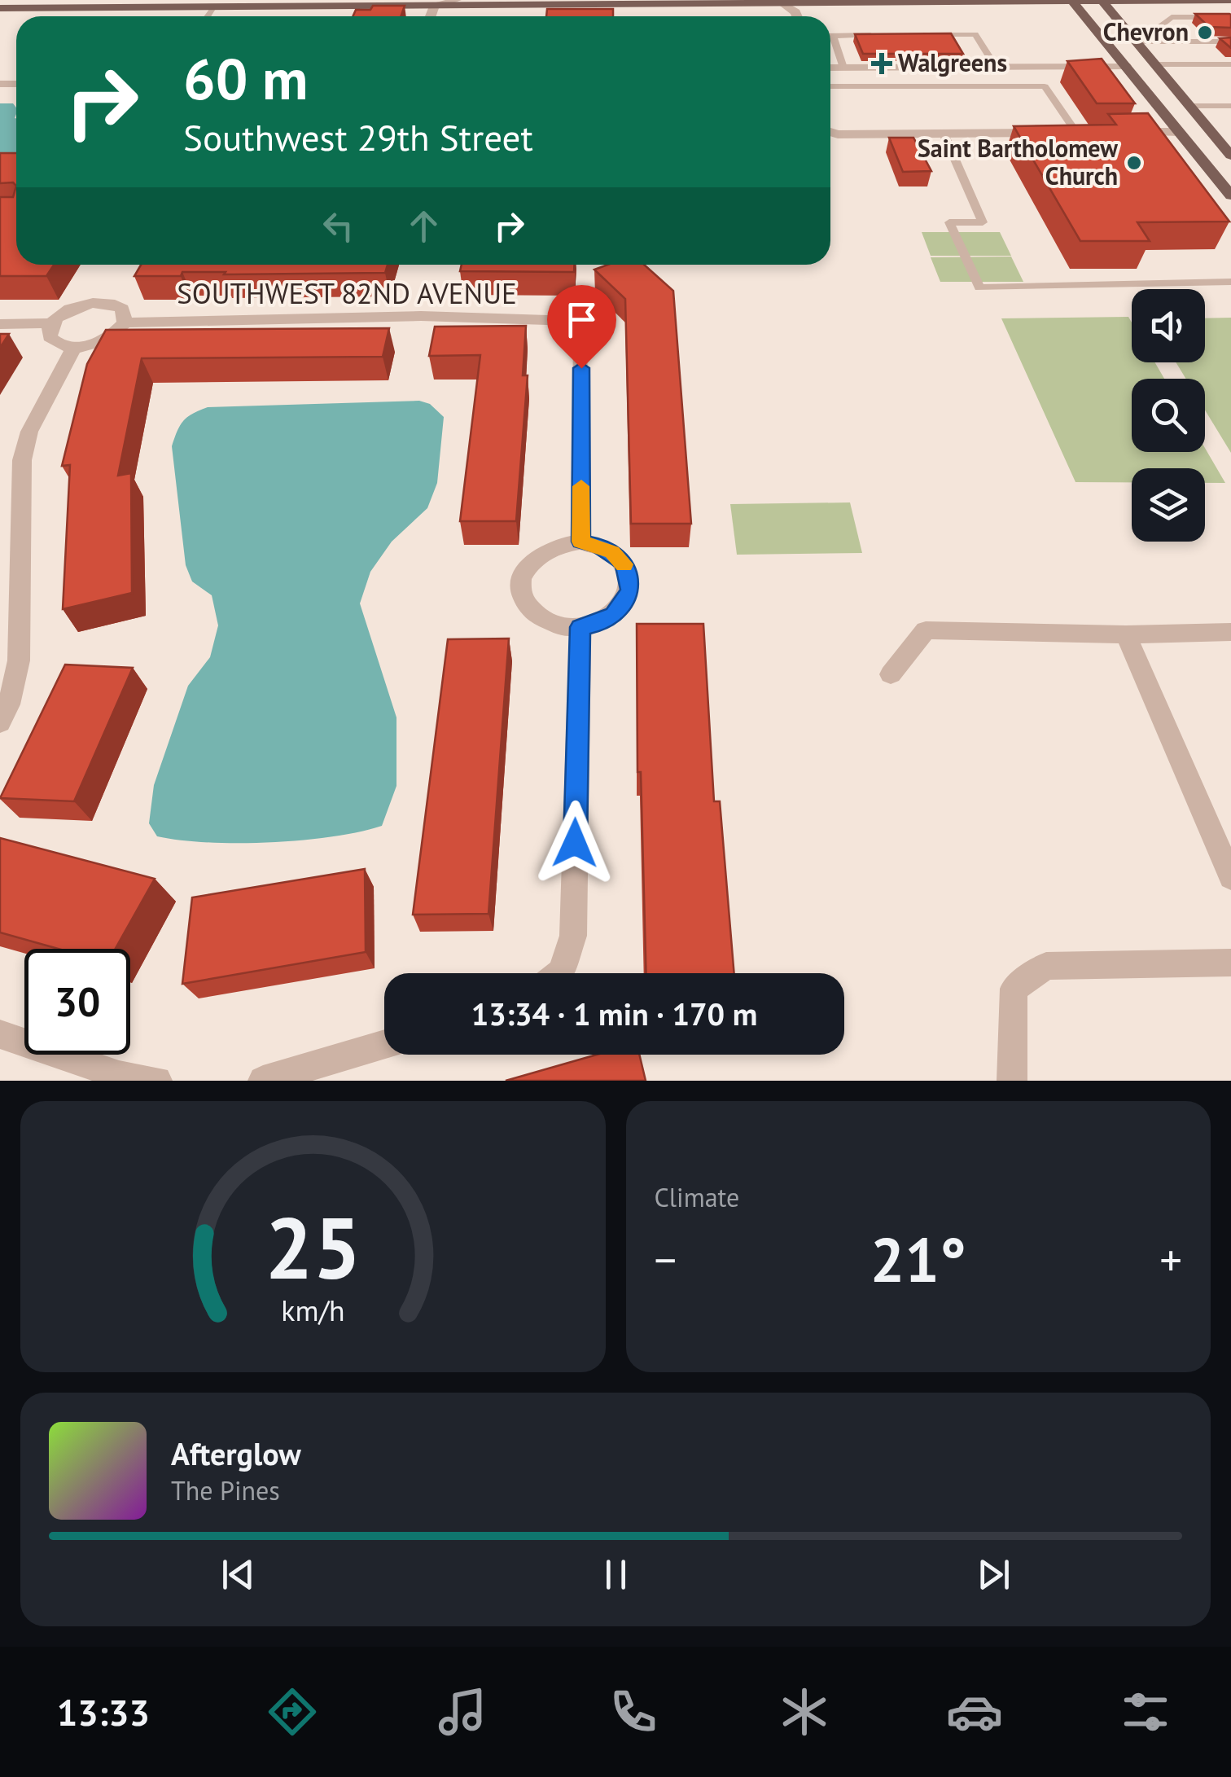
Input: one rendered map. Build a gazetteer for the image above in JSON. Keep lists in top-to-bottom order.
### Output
{
  "streets": {
    "street": ["SOUTHWEST 82ND AVENUE"]
  },
  "places": {
    "other": ["Chevron", "Saint Bartholomew Church"],
    "health": ["Walgreens"]
  },
  "page": {
    "turn": ["60 m", "Southwest 29th Street"],
    "limit": "30",
    "trip": "13:34 · 1 min · 170 m",
    "tile": "Climate",
    "heat": ["−", "21°", "+"],
    "song": ["Afterglow", "The Pines"],
    "tabs": "13:33",
    "gauge": ["25", "km/h"]
  }
}
